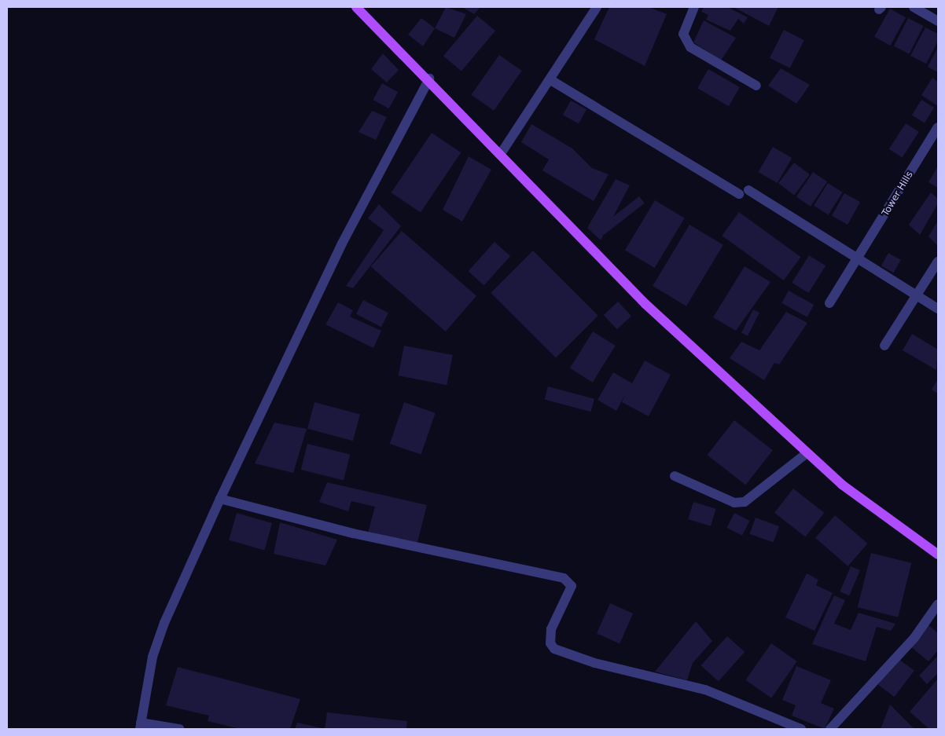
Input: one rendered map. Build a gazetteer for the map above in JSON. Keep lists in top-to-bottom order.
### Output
{
  "streets": {
    "street": ["Tower Hills"]
  }
}
